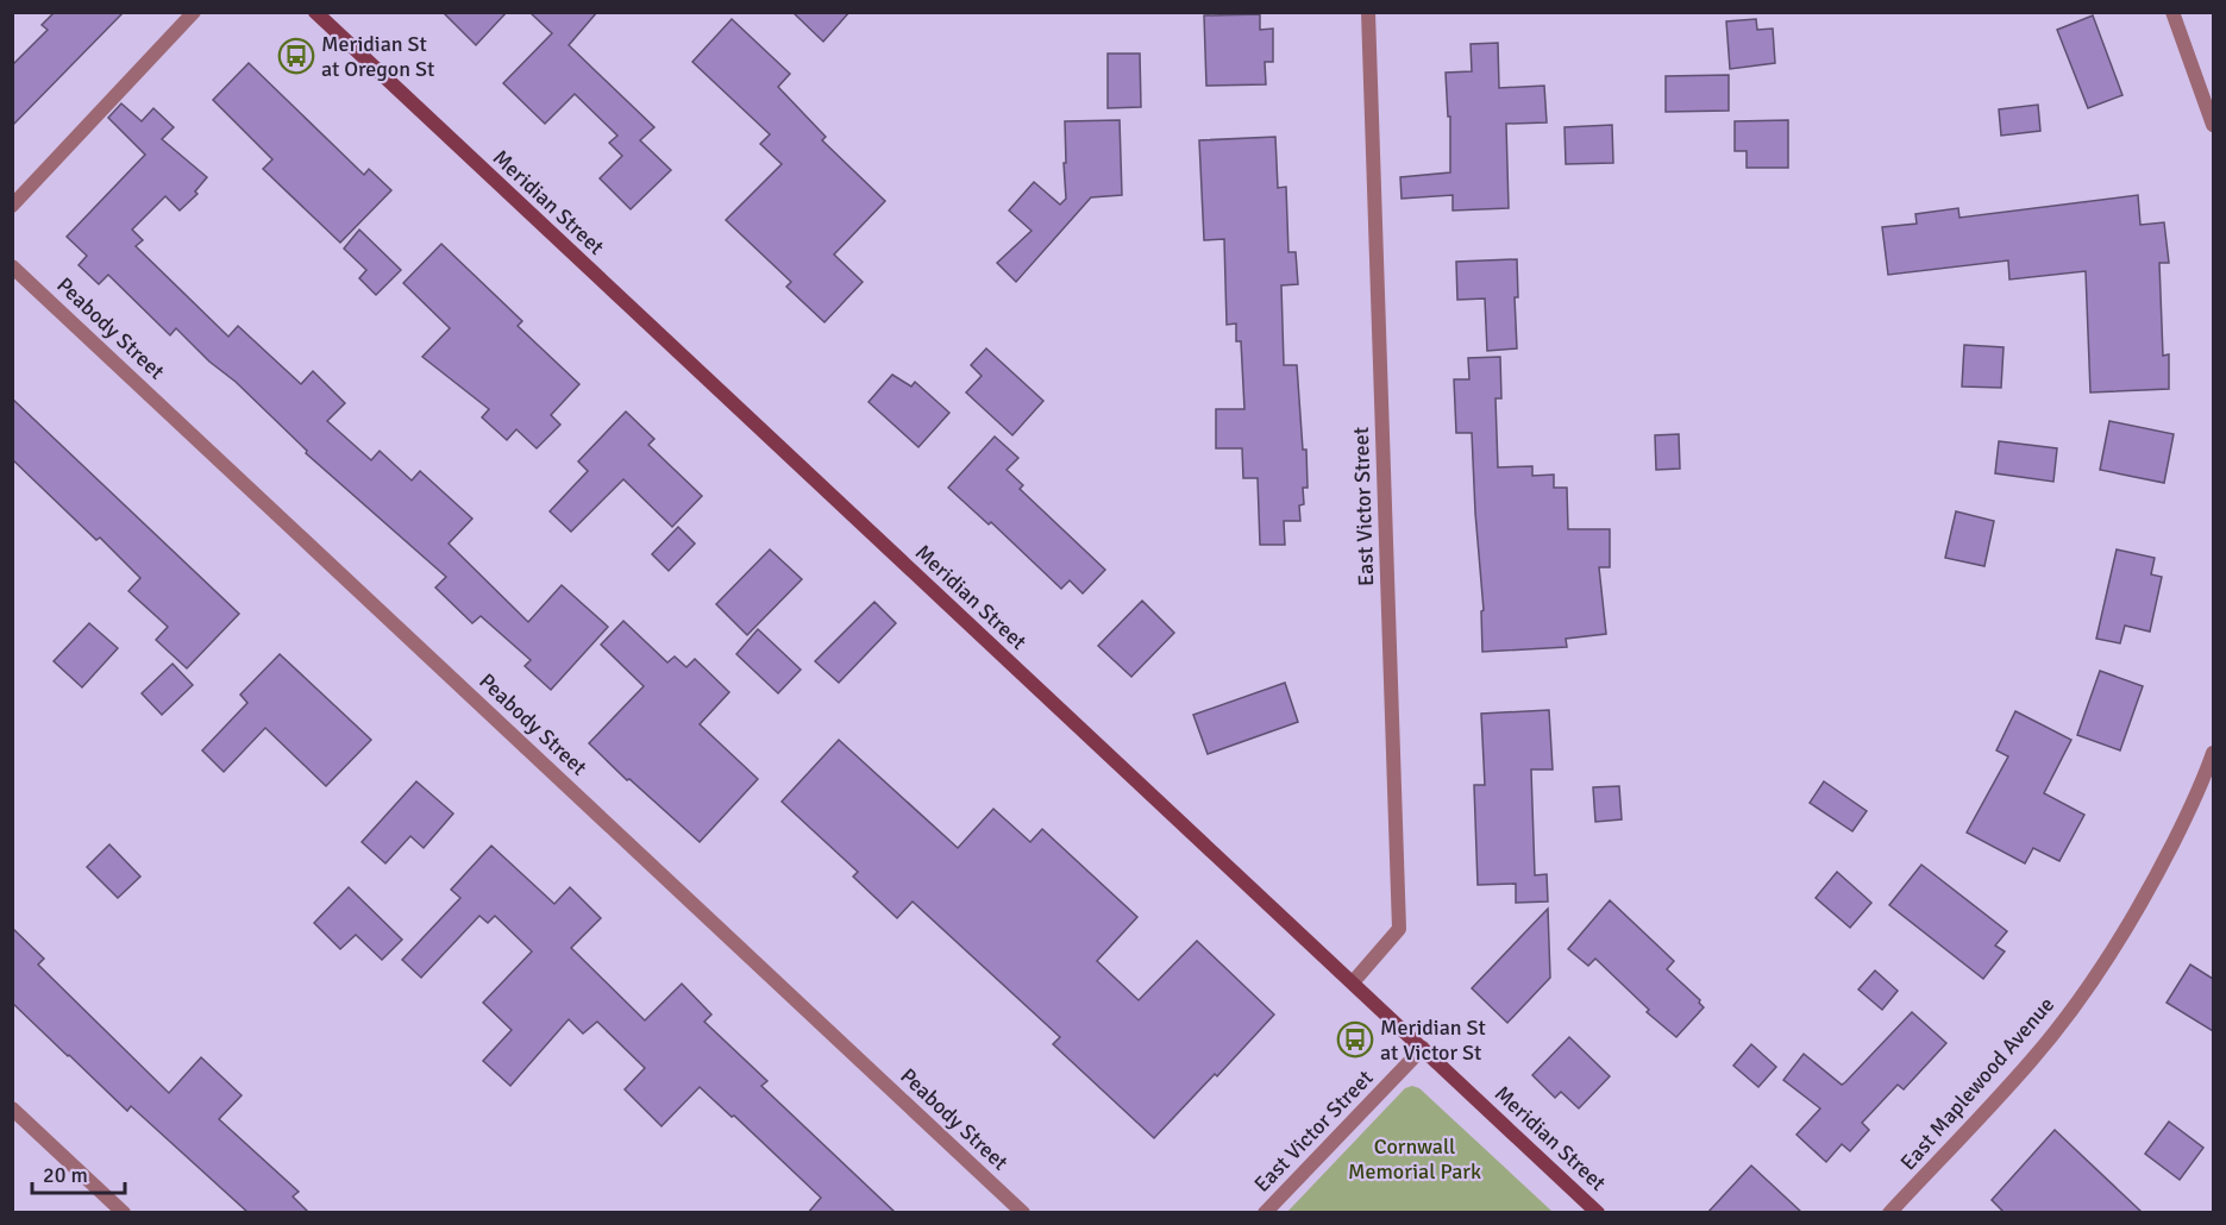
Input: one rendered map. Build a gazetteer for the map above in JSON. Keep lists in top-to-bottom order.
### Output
{
  "streets": {
    "main road": ["Meridian Street"],
    "street": ["Peabody Street", "East Victor Street", "East Maplewood Avenue"]
  },
  "crossings": [
    ["Meridian Street", "East Victor Street"]
  ],
  "parks": ["Cornwall Memorial Park"],
  "places": {
    "bus stop": ["Meridian St at Oregon St", "Meridian St at Victor St"]
  },
  "scale_bar": "20 m"
}
